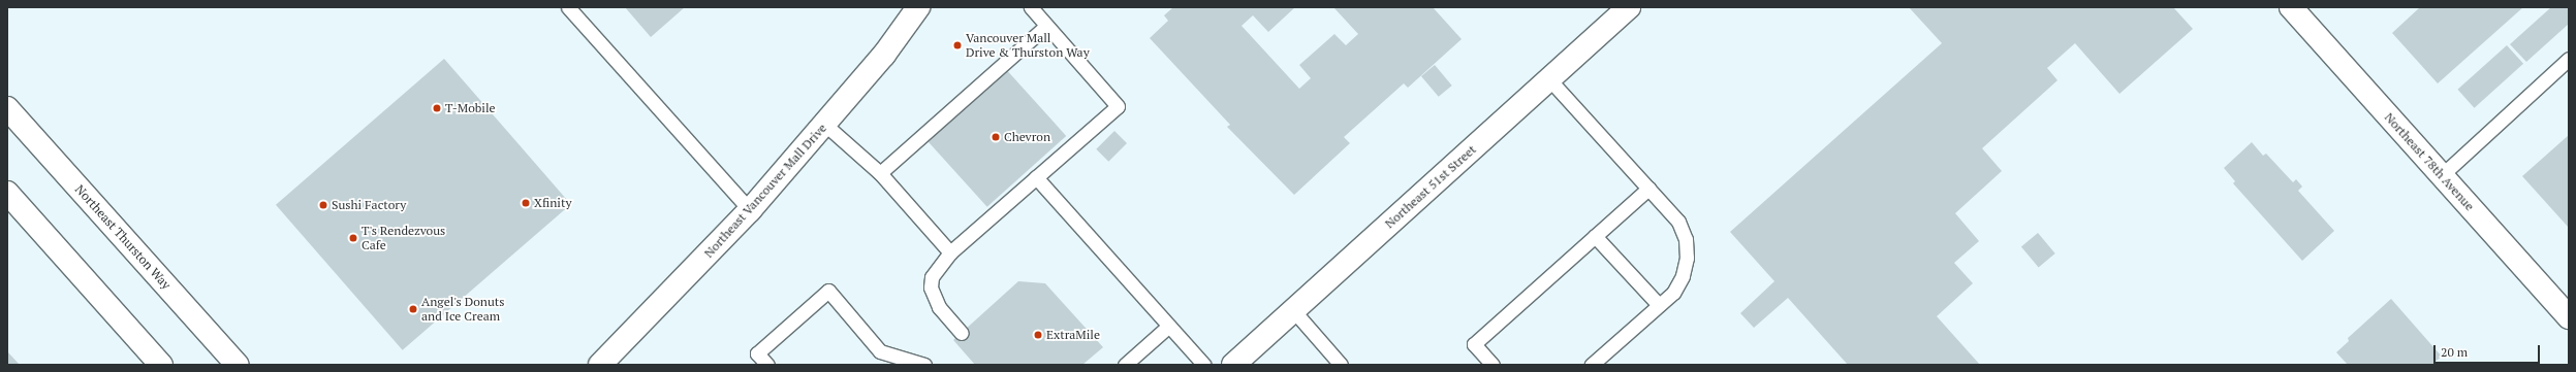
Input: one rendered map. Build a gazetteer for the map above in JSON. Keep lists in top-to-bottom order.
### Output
{
  "streets": {
    "main road": [
      "Northeast 78th Avenue",
      "Northeast 51st Street",
      "Northeast Vancouver Mall Drive",
      "Northeast Thurston Way"
    ]
  },
  "places": [
    "Vancouver Mall Drive & Thurston Way",
    "T-Mobile",
    "Chevron",
    "Xfinity",
    "Sushi Factory",
    "T's Rendezvous Cafe",
    "Angel's Donuts and Ice Cream",
    "ExtraMile"
  ],
  "scale_bar": "20 m"
}
